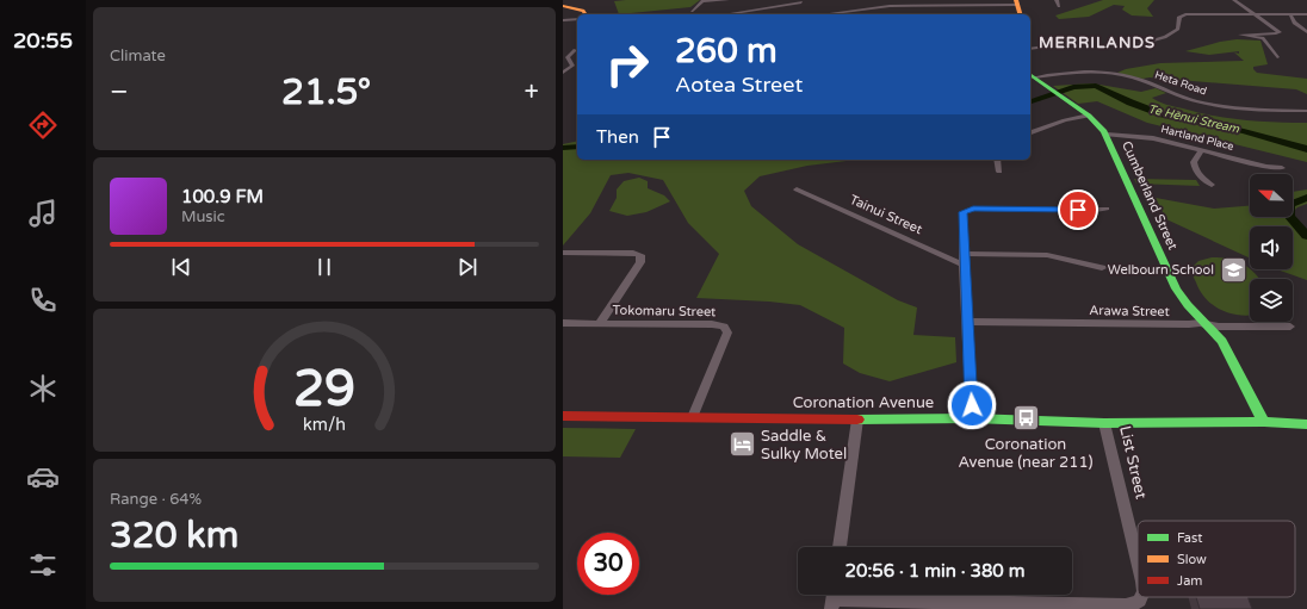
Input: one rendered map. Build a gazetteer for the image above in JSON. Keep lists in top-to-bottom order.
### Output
{
  "streets": {
    "main road": ["Cumberland Street", "Coronation Avenue"],
    "street": [
      "Heta Road",
      "Hartland Place",
      "Tainui Street",
      "Tokomaru Street",
      "Arawa Street",
      "List Street"
    ]
  },
  "crossings": [
    ["Heta Road", "Cumberland Street"],
    ["Hartland Place", "Cumberland Street"],
    ["Cumberland Street", "Arawa Street"],
    ["Cumberland Street", "Coronation Avenue"],
    ["Tokomaru Street", "Coronation Avenue"],
    ["Coronation Avenue", "List Street"]
  ],
  "districts": ["MERRILANDS"],
  "water": ["Te Hēnui Stream"],
  "places": {
    "school or university": ["Welbourn School"],
    "bus stop": ["Coronation Avenue (near 211)"],
    "hotel": ["Saddle & Sulky Motel"]
  },
  "legend": ["Fast", "Slow", "Jam"],
  "north": "left",
  "page": {
    "tabs": "20:55",
    "tile": [
      "Climate",
      ["Range · 64%", "320 km"]
    ],
    "turn": ["260 m", "Aotea Street"],
    "heat": ["−", "21.5°", "+"],
    "then": "Then",
    "song": ["100.9 FM", "Music"],
    "limit": "30",
    "trip": "20:56 · 1 min · 380 m",
    "gauge": ["29", "km/h"]
  }
}
